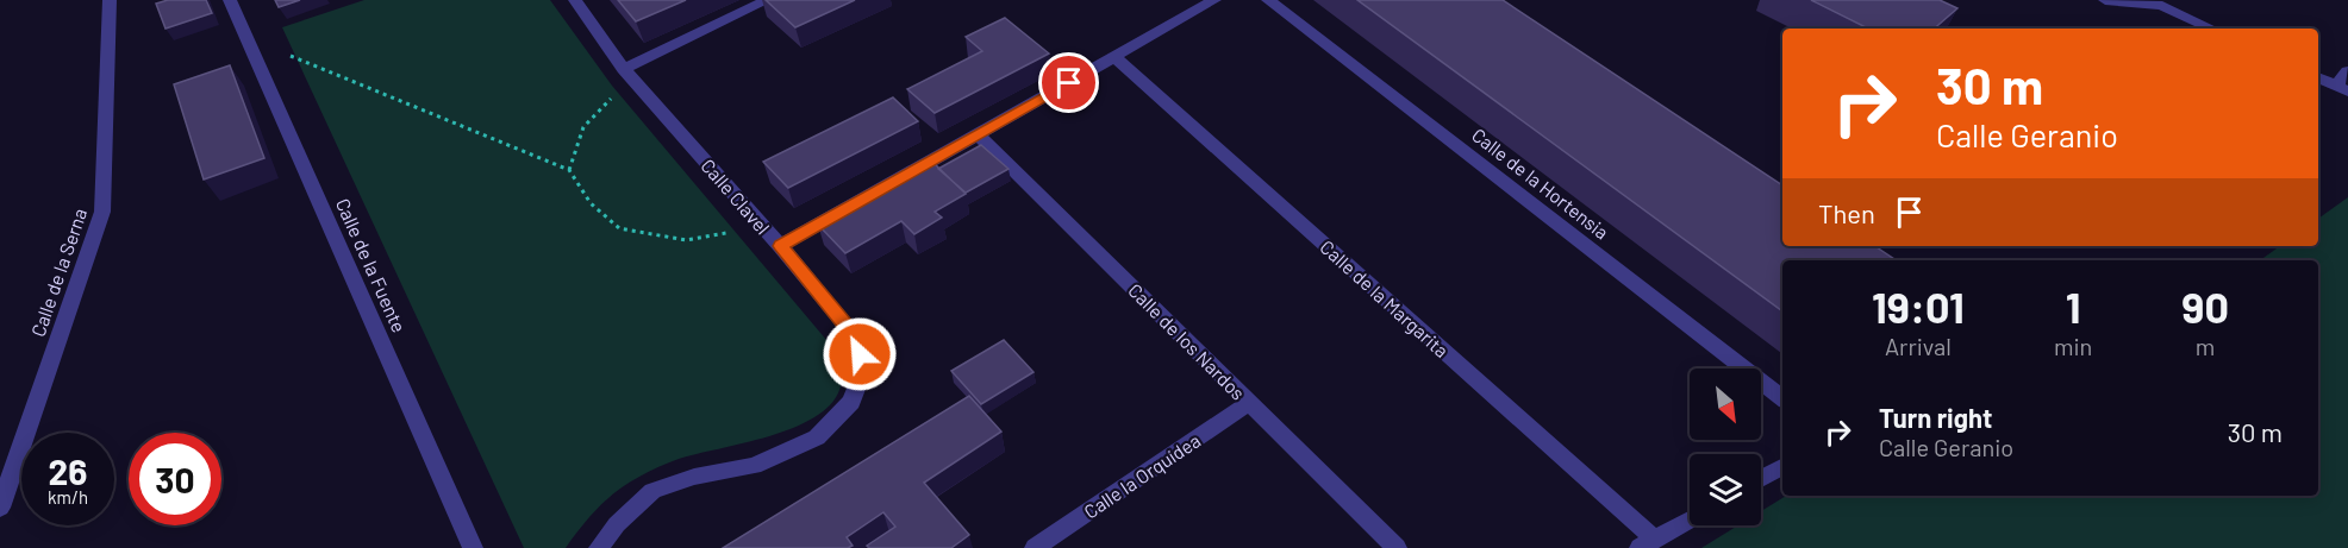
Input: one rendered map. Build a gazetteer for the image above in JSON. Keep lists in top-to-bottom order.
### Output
{
  "streets": {
    "street": [
      "Calle de la Hortensia",
      "Calle Clavel",
      "Calle de la Fuente",
      "Calle de la Serna",
      "Calle de la Margarita",
      "Calle de los Nardos",
      "Calle la Orquídea"
    ]
  },
  "crossings": [
    ["Calle de los Nardos", "Calle la Orquídea"]
  ],
  "north": "bottom right",
  "page": {
    "turn": ["30 m", "Calle Geranio"],
    "then": "Then",
    "eta": [
      "19:01",
      "Arrival",
      "1",
      "min",
      "90",
      "m"
    ],
    "list": [
      {
        "name": "Turn right",
        "note": "Calle Geranio",
        "value": "30 m"
      }
    ],
    "speed": "26 km/h",
    "limit": "30"
  }
}
